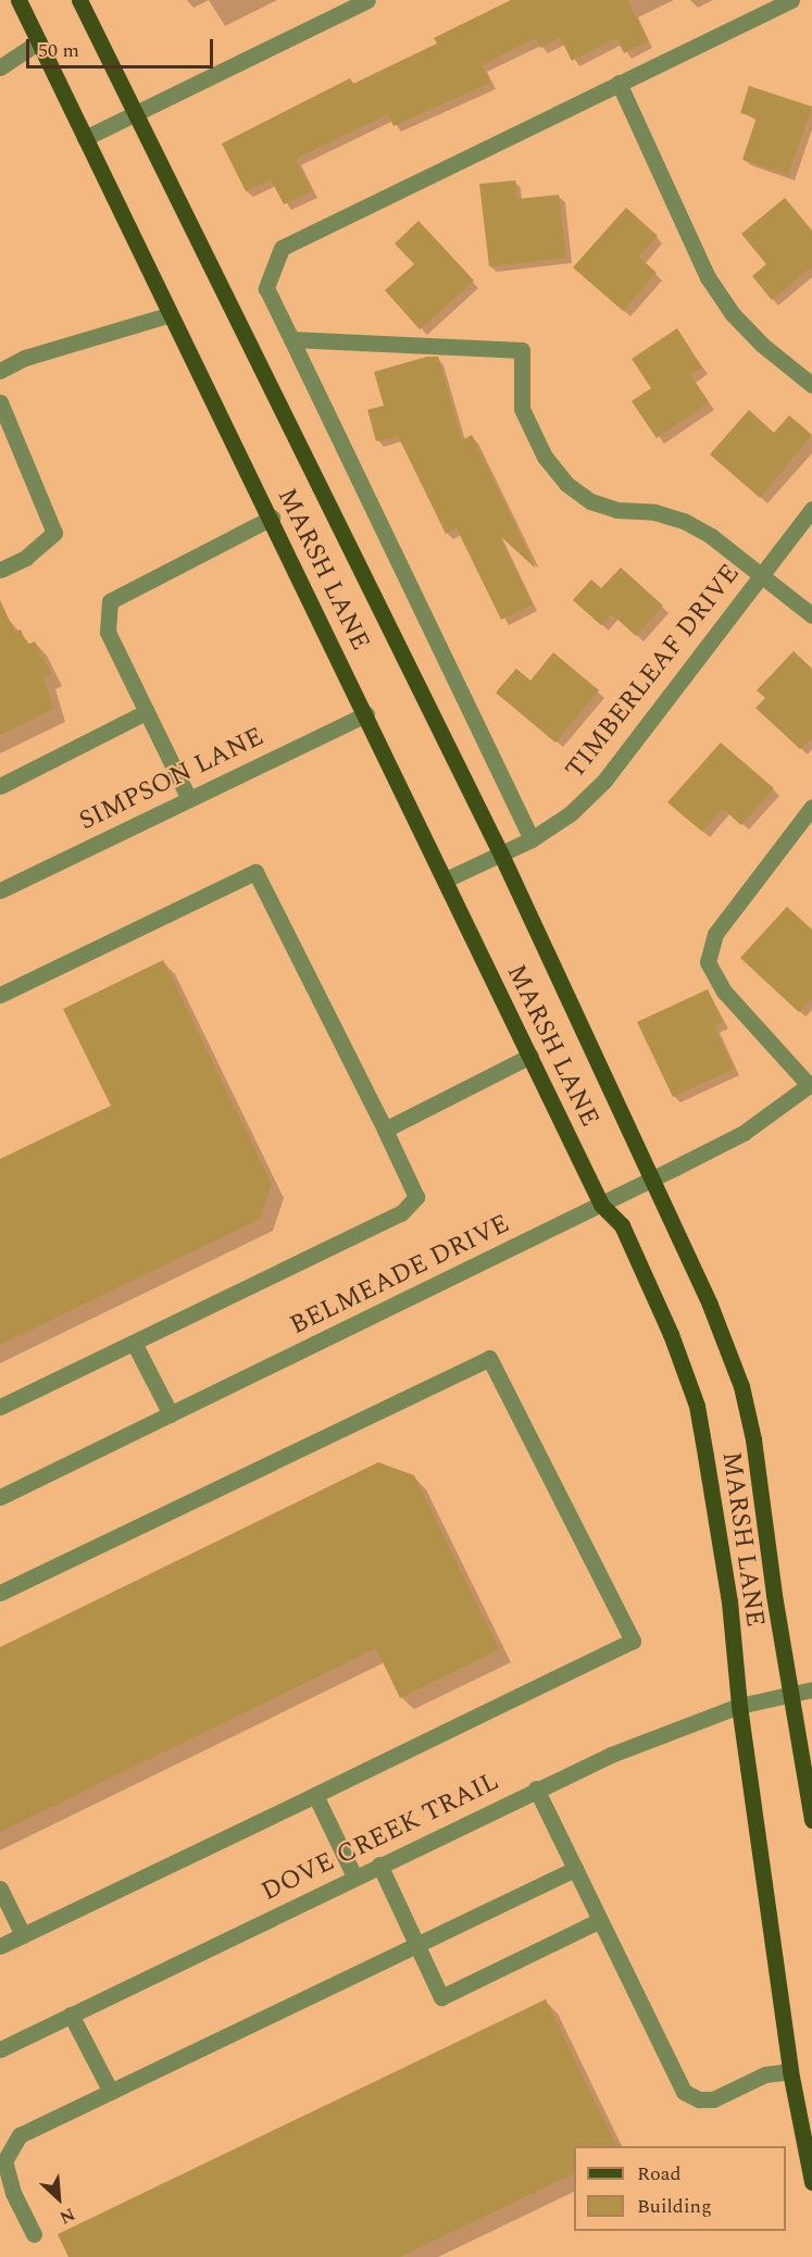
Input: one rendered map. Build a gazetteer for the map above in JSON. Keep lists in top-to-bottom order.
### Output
{
  "streets": {
    "main road": ["MARSH LANE"],
    "street": [
      "TIMBERLEAF DRIVE",
      "SIMPSON LANE",
      "BELMEADE DRIVE",
      "DOVE CREEK TRAIL"
    ]
  },
  "crossings": [
    ["MARSH LANE", "TIMBERLEAF DRIVE"],
    ["MARSH LANE", "SIMPSON LANE"],
    ["MARSH LANE", "BELMEADE DRIVE"],
    ["MARSH LANE", "DOVE CREEK TRAIL"]
  ],
  "legend": ["Road", "Building"],
  "scale_bar": "50 m",
  "north": "bottom right"
}
